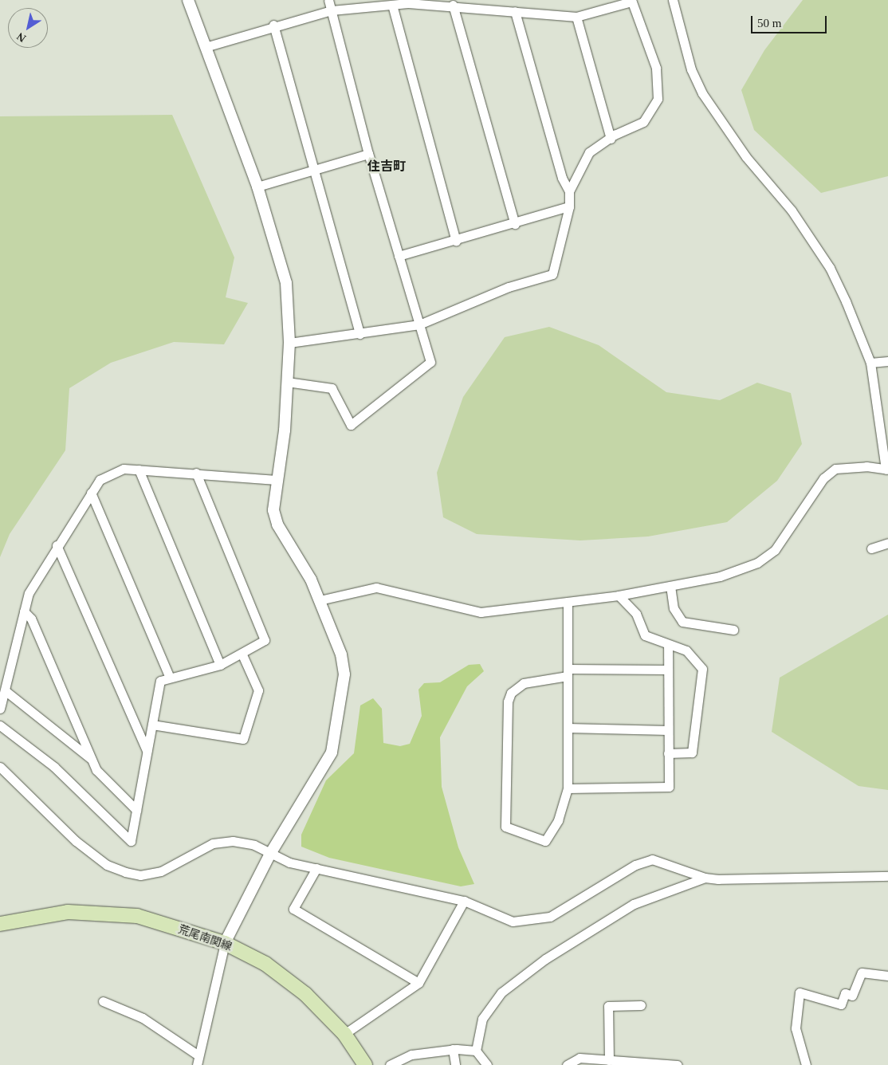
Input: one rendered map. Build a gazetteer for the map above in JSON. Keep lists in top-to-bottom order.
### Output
{
  "streets": {
    "main road": ["荒尾南関線"]
  },
  "districts": ["住吉町"],
  "scale_bar": "50 m",
  "north": "bottom left"
}
